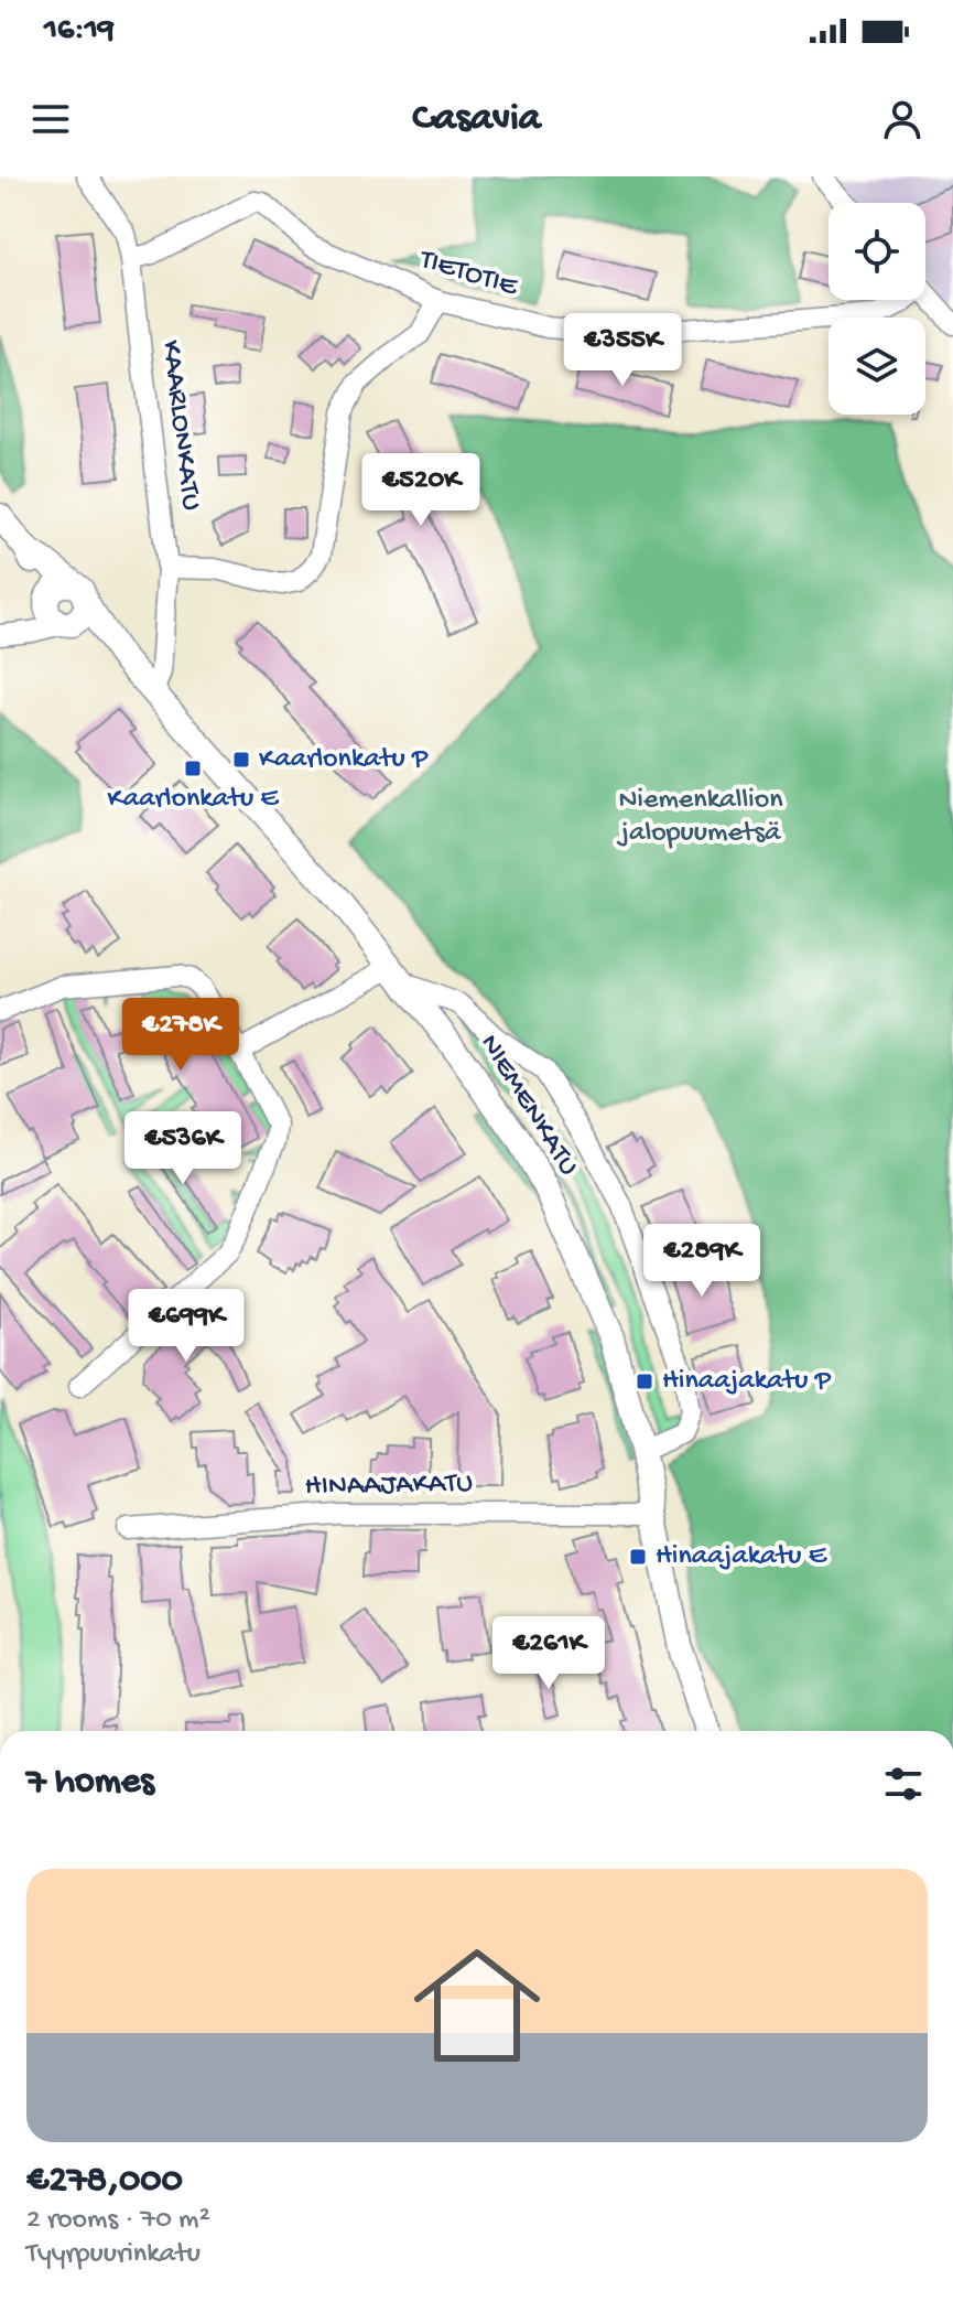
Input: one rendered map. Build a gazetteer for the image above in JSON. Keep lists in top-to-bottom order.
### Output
{
  "streets": {
    "street": [
      "TIETOTIE",
      "KAARLONKATU",
      "NIEMENKATU",
      "HINAAJAKATU"
    ]
  },
  "crossings": [
    ["TIETOTIE", "KAARLONKATU"],
    ["KAARLONKATU", "NIEMENKATU"],
    ["NIEMENKATU", "HINAAJAKATU"]
  ],
  "parks": ["Niemenkallion jalopuumetsä"],
  "places": {
    "transit": [
      "Kaarlonkatu P",
      "Kaarlonkatu E",
      "Hinaajakatu P",
      "Hinaajakatu E"
    ]
  },
  "page": {
    "status": "16:19",
    "header": "Casavia",
    "price": [
      "€355K",
      "€520K",
      "€278K",
      "€536K",
      "€289K",
      "€699K",
      "€261K"
    ],
    "heading": "7 homes",
    "list": [
      {
        "name": "€278,000",
        "note": "2 rooms · 70 m² · Tyyrpuurinkatu"
      }
    ]
  }
}
